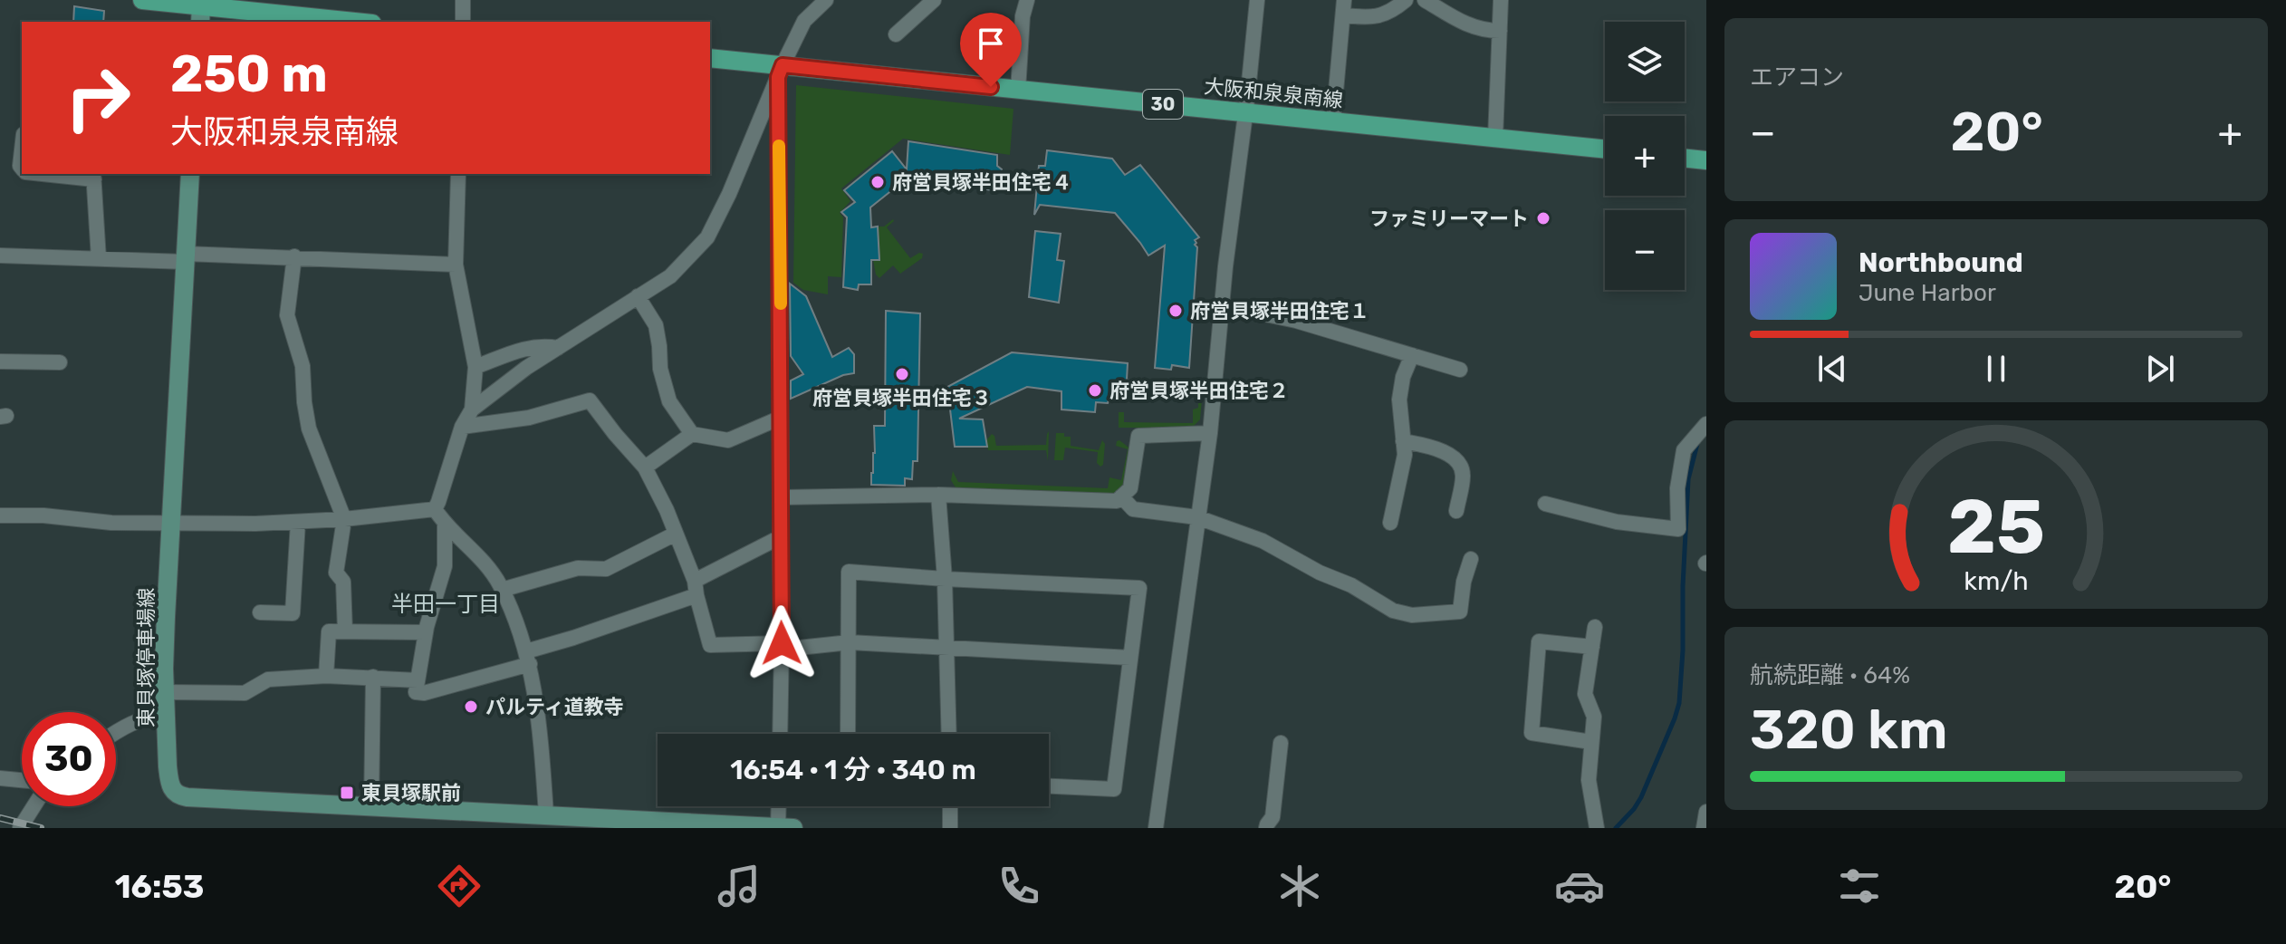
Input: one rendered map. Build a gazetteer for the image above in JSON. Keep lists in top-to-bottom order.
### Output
{
  "streets": {
    "main road": ["大阪和泉泉南線", "30", "東貝塚停車場線"]
  },
  "districts": ["半田一丁目"],
  "places": {
    "other": [
      "府営貝塚半田住宅４",
      "ファミリーマート",
      "府営貝塚半田住宅１",
      "府営貝塚半田住宅３",
      "府営貝塚半田住宅２",
      "パルティ道教寺"
    ],
    "transit": ["東貝塚駅前"]
  },
  "page": {
    "tile": [
      "エアコン",
      ["航続距離 · 64%", "320 km"]
    ],
    "map_buttons": ["+", "−"],
    "turn": ["250 m", "大阪和泉泉南線"],
    "heat": ["−", "20°", "+"],
    "song": ["Northbound", "June Harbor"],
    "limit": "30",
    "trip": "16:54 · 1 分 · 340 m",
    "tabs": ["16:53", "20°"],
    "gauge": ["25", "km/h"]
  }
}
